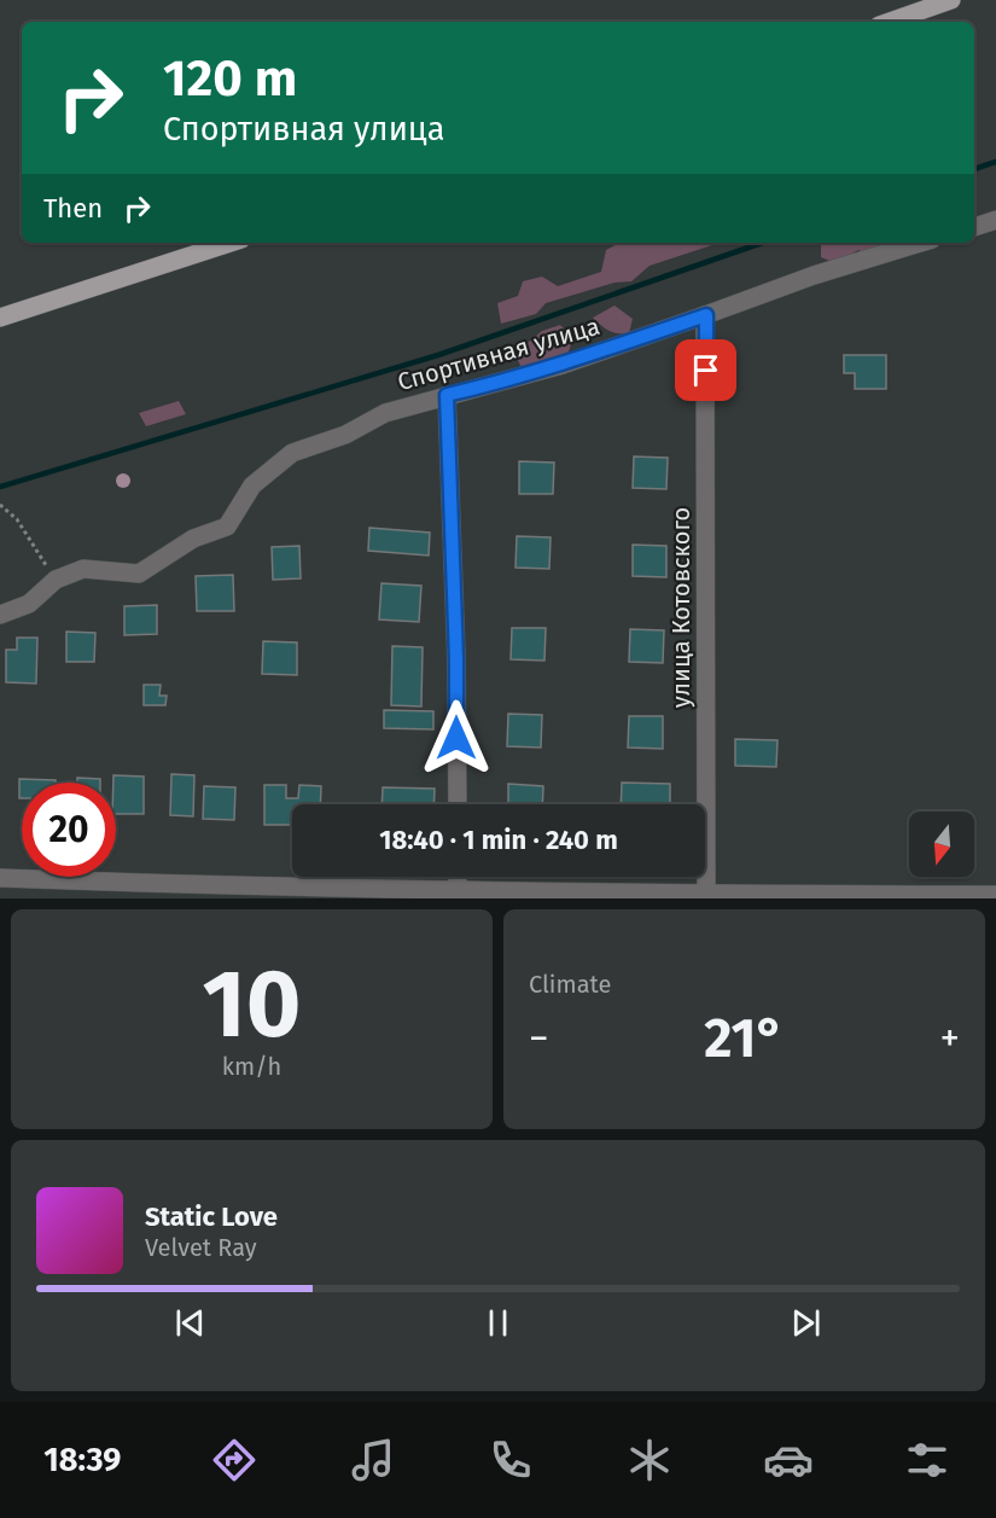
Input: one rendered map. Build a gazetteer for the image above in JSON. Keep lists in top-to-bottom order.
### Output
{
  "streets": {
    "street": ["Спортивная улица", "улица Котовского"]
  },
  "crossings": [
    ["Спортивная улица", "улица Котовского"]
  ],
  "north": "bottom",
  "page": {
    "turn": ["120 m", "Спортивная улица"],
    "then": "Then",
    "limit": "20",
    "trip": "18:40 · 1 min · 240 m",
    "tile": [
      ["10", "km/h"],
      "Climate"
    ],
    "heat": ["−", "21°", "+"],
    "song": ["Static Love", "Velvet Ray"],
    "tabs": "18:39"
  }
}
